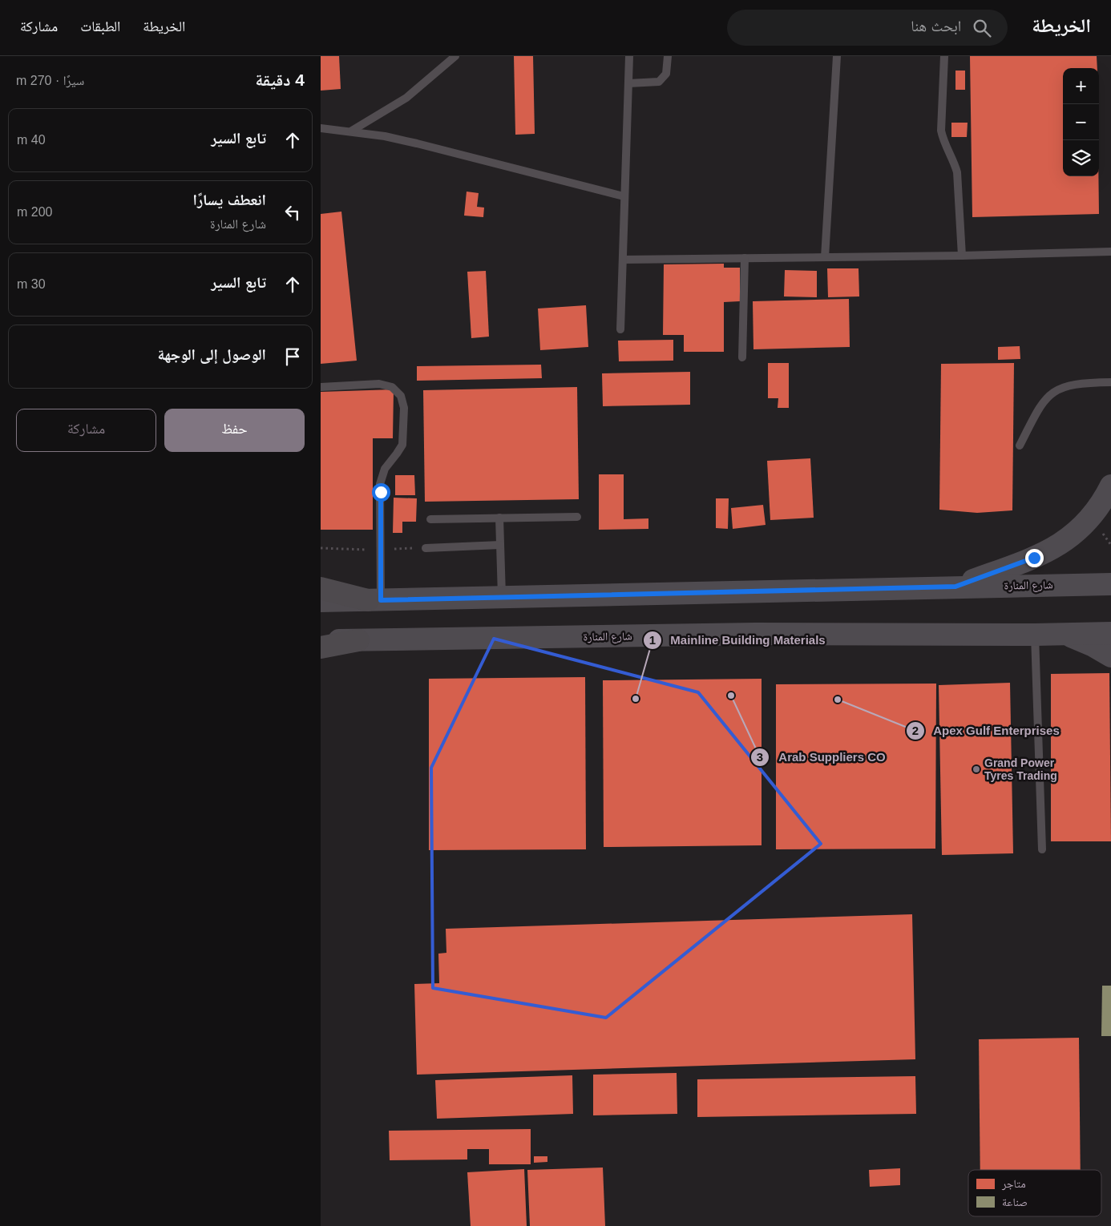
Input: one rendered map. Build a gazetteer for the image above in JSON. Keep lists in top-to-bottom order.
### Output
{
  "streets": {
    "main road": ["شارع المنارة"]
  },
  "places": [
    "Arab Suppliers CO",
    "Mainline Building Materials",
    "Apex Gulf Enterprises",
    "Grand Power Tyres Trading"
  ],
  "legend": ["متاجر", "صناعة"],
  "page": {
    "header": "الخريطة",
    "search": "ابحث هنا",
    "nav": ["الخريطة", "الطبقات", "مشاركة"],
    "heading": ["4 دقيقة", "سيرًا · 270 m"],
    "map_buttons": ["+", "−"],
    "list": [
      ["تابع السير", "40 m"],
      ["انعطف يسارًا", "شارع المنارة", "200 m"],
      ["تابع السير", "30 m"],
      "الوصول إلى الوجهة"
    ],
    "buttons": ["حفظ", "مشاركة"]
  }
}
